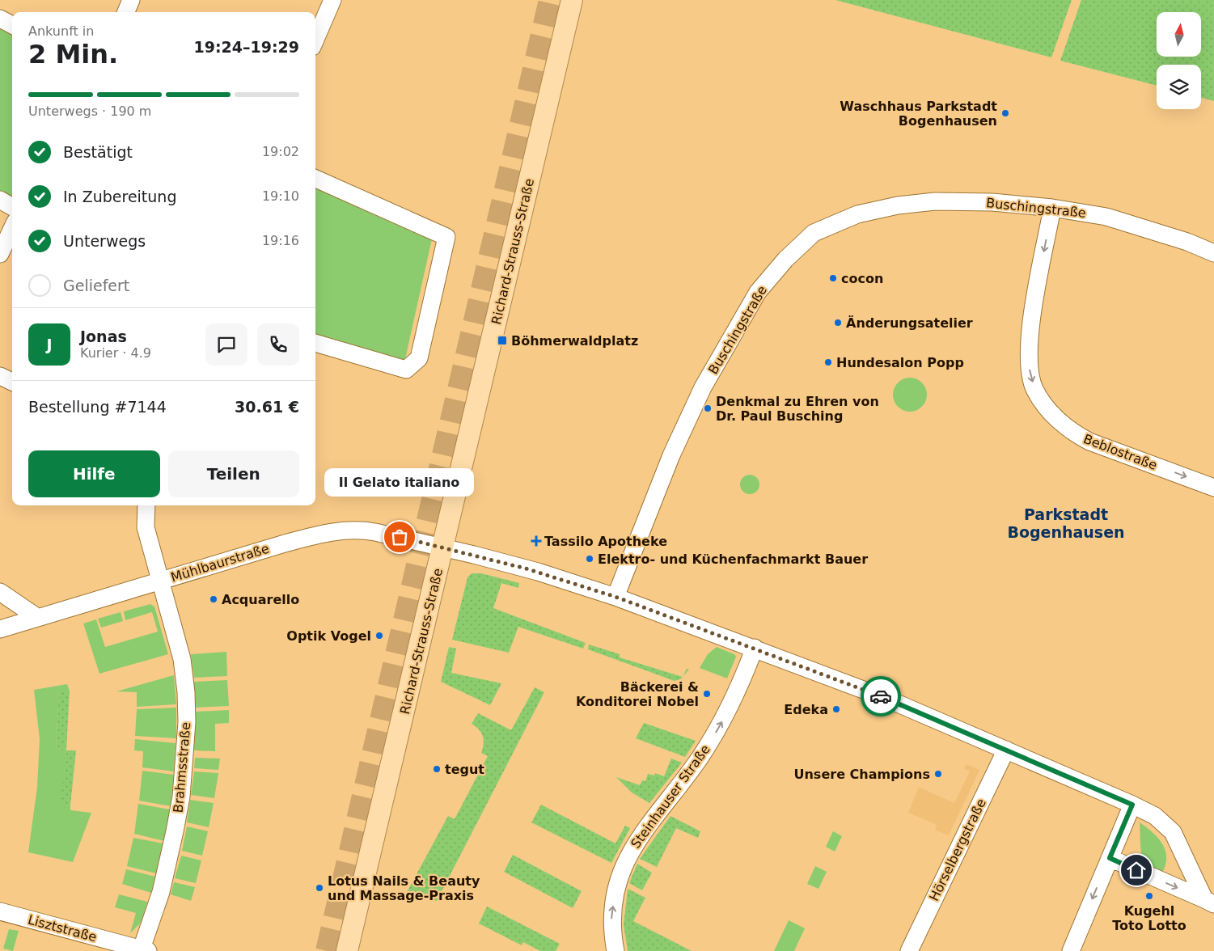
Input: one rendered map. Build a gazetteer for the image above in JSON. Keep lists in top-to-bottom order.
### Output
{
  "streets": {
    "main road": ["Richard-Strauss-Straße"],
    "street": [
      "Buschingstraße",
      "Beblostraße",
      "Mühlbaurstraße",
      "Brahmsstraße",
      "Steinhauser Straße",
      "Hörselbergstraße",
      "Lisztstraße"
    ]
  },
  "crossings": [
    ["Buschingstraße", "Beblostraße"],
    ["Buschingstraße", "Mühlbaurstraße"],
    ["Richard-Strauss-Straße", "Mühlbaurstraße"],
    ["Mühlbaurstraße", "Brahmsstraße"],
    ["Mühlbaurstraße", "Steinhauser Straße"],
    ["Mühlbaurstraße", "Hörselbergstraße"],
    ["Brahmsstraße", "Lisztstraße"]
  ],
  "one_way": ["Beblostraße", "Steinhauser Straße"],
  "districts": ["Parkstadt Bogenhausen"],
  "places": {
    "other": [
      "Waschhaus Parkstadt Bogenhausen",
      "cocon",
      "Änderungsatelier",
      "Hundesalon Popp",
      "Denkmal zu Ehren von Dr. Paul Busching",
      "Il Gelato italiano",
      "Elektro- und Küchenfachmarkt Bauer",
      "Acquarello",
      "Optik Vogel",
      "Bäckerei & Konditorei Nobel",
      "Edeka",
      "tegut",
      "Unsere Champions",
      "Lotus Nails & Beauty und Massage-Praxis",
      "Kugehl Toto Lotto"
    ],
    "transit": ["Böhmerwaldplatz"],
    "health": ["Tassilo Apotheke"]
  },
  "north": "top",
  "page": {
    "heading": ["2 Min.", "Ankunft in", "19:24–19:29"],
    "panel": [
      "Jonas",
      "Kurier · 4.9",
      "Bestellung #7144",
      "30.61 €"
    ],
    "bar": "Unterwegs · 190 m",
    "list": [
      ["Bestätigt", "19:02"],
      ["In Zubereitung", "19:10"],
      ["Unterwegs", "19:16"],
      "Geliefert"
    ],
    "round": "J",
    "buttons": ["Hilfe", "Teilen"],
    "bubble": "Il Gelato italiano"
  }
}
